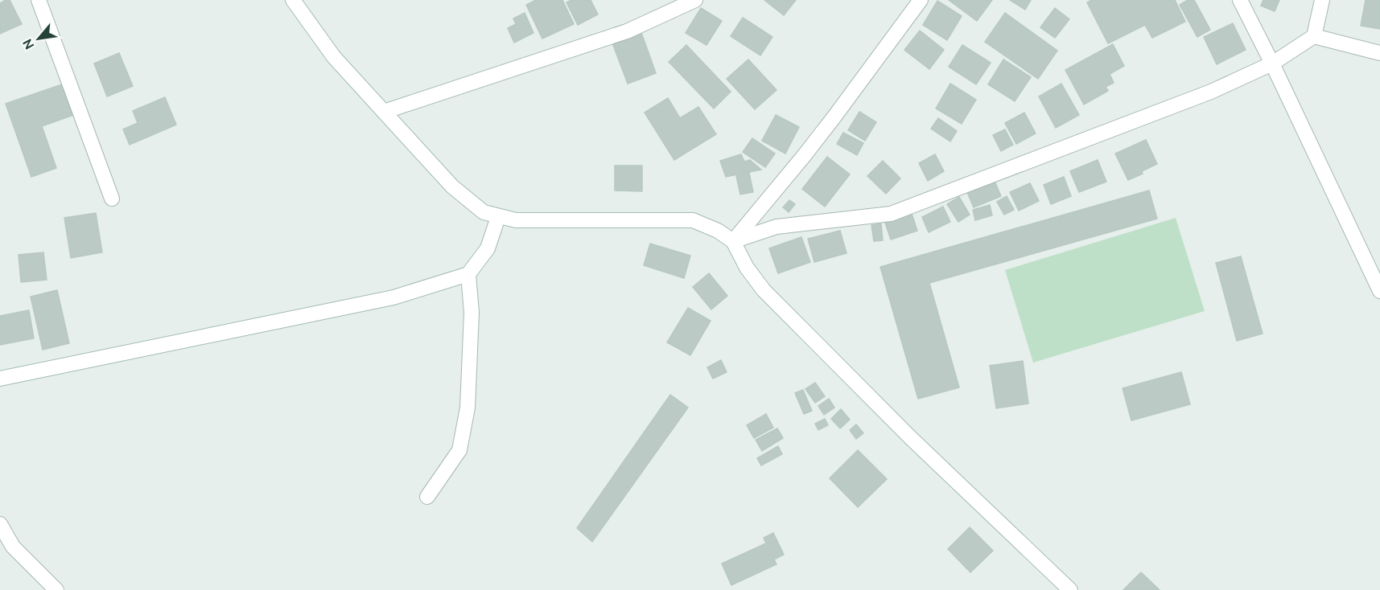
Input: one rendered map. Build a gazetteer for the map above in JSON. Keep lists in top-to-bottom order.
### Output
{
  "north": "bottom left"
}
